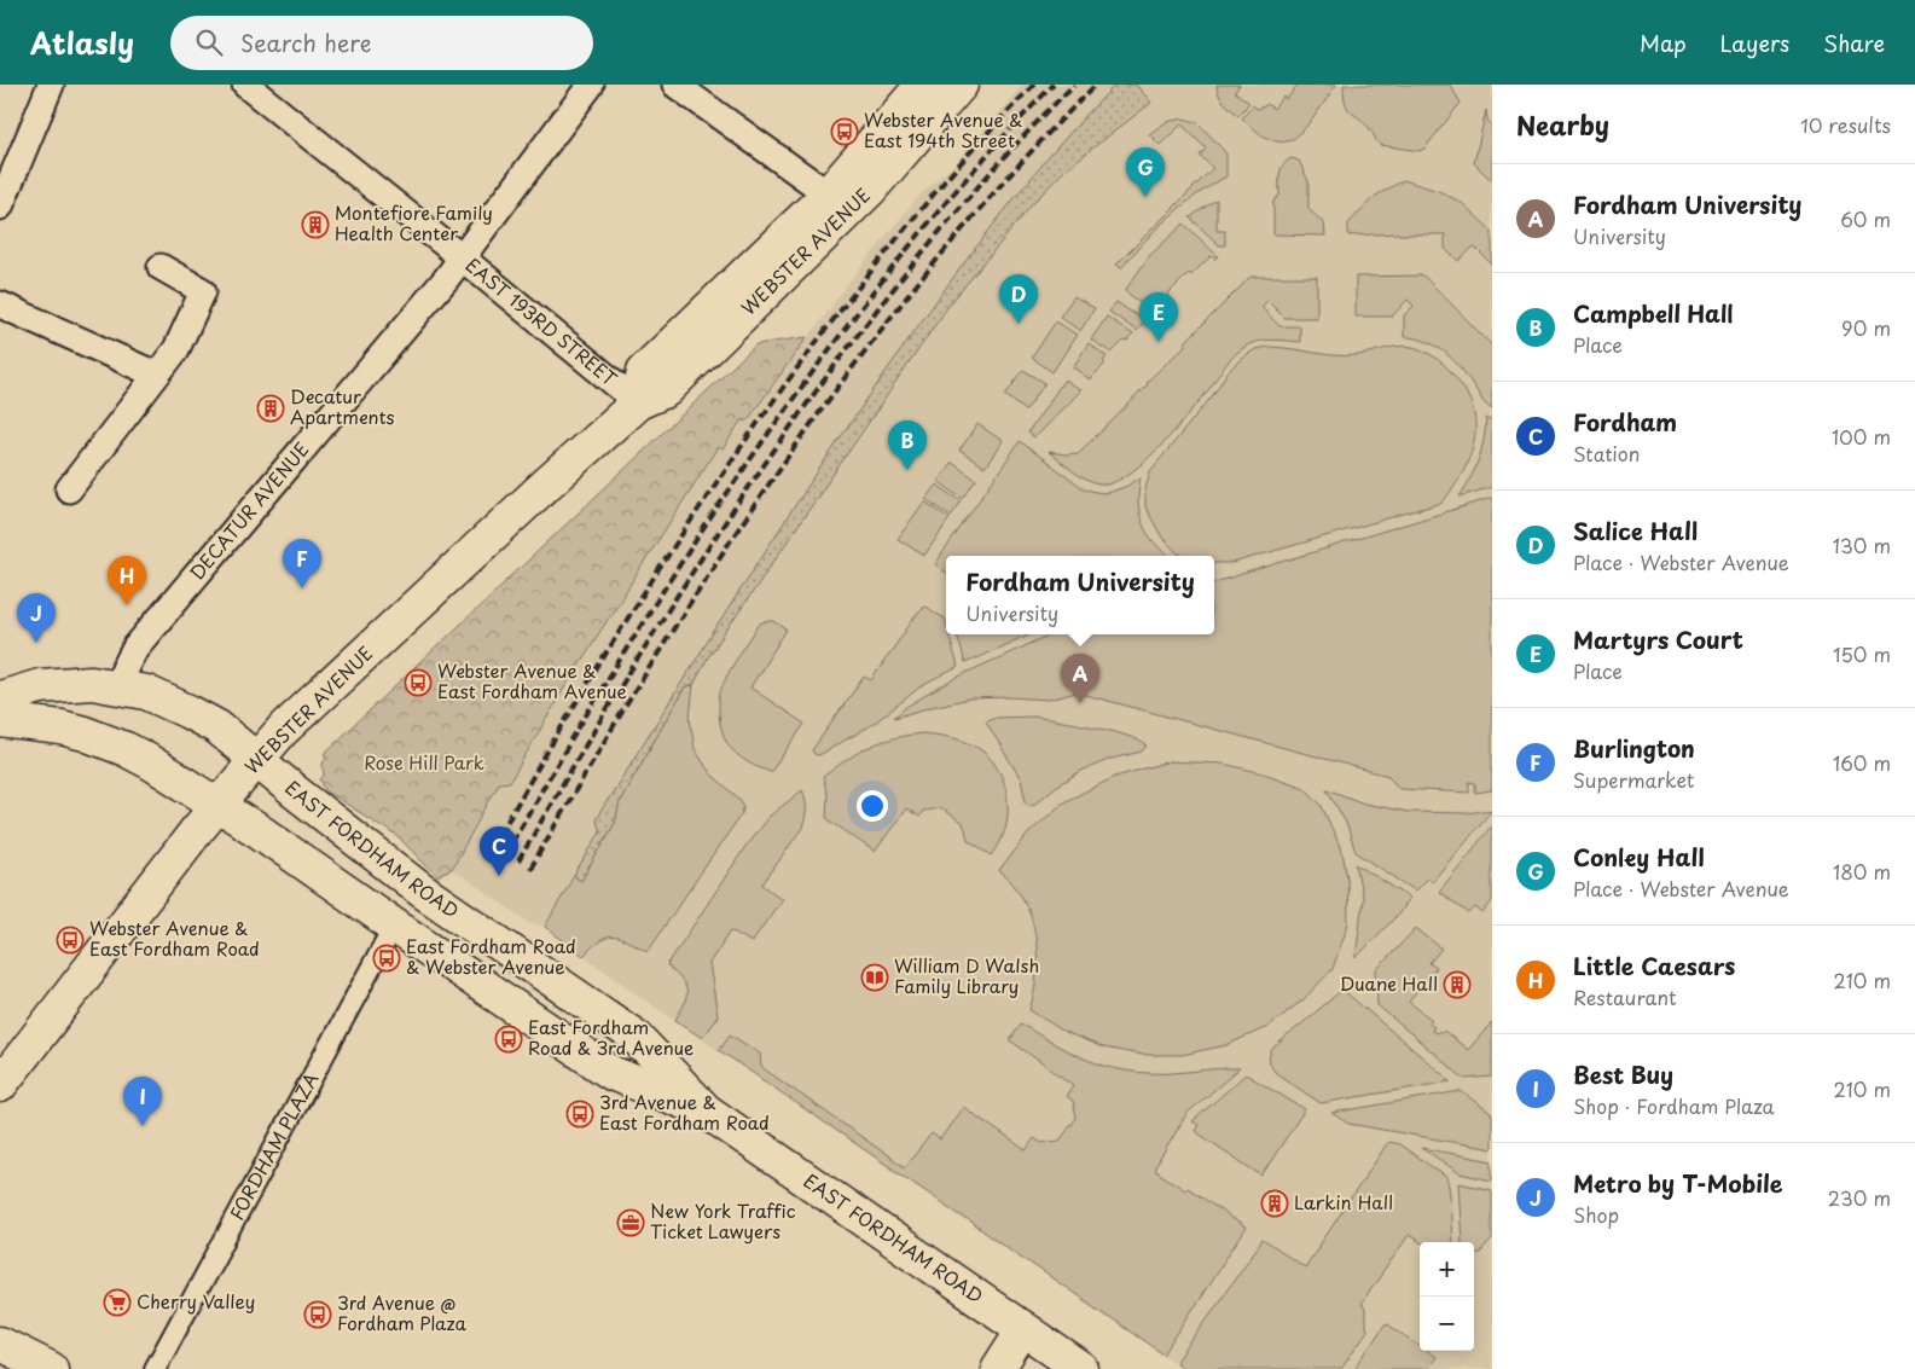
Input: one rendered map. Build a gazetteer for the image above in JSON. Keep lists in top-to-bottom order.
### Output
{
  "streets": {
    "main road": ["WEBSTER AVENUE", "EAST FORDHAM ROAD"],
    "street": ["EAST 193RD STREET", "DECATUR AVENUE", "FORDHAM PLAZA"]
  },
  "crossings": [
    ["WEBSTER AVENUE", "EAST 193RD STREET"],
    ["WEBSTER AVENUE", "EAST FORDHAM ROAD"],
    ["EAST 193RD STREET", "DECATUR AVENUE"],
    ["DECATUR AVENUE", "EAST FORDHAM ROAD"],
    ["EAST FORDHAM ROAD", "FORDHAM PLAZA"]
  ],
  "parks": ["Rose Hill Park"],
  "places": {
    "bus stop": [
      "Webster Avenue & East 194th Street",
      "Webster Avenue & East Fordham Avenue",
      "Webster Avenue & East Fordham Road",
      "East Fordham Road & Webster Avenue",
      "East Fordham Road & 3rd Avenue",
      "3rd Avenue & East Fordham Road",
      "3rd Avenue @ Fordham Plaza"
    ],
    "building": [
      "Montefiore Family Health Center",
      "Decatur Apartments",
      "Duane Hall",
      "Larkin Hall"
    ],
    "library": ["William D Walsh Family Library"],
    "office": ["New York Traffic Ticket Lawyers"],
    "supermarket": ["Cherry Valley"]
  },
  "page": {
    "header": "Atlasly",
    "search": "Search here",
    "nav": ["Map", "Layers", "Share"],
    "heading": ["Nearby", "10 results"],
    "pins": [
      "G",
      "D",
      "E",
      "B",
      "F",
      "H",
      "J",
      "A",
      "C",
      "I"
    ],
    "list": [
      {
        "mark": "A",
        "name": "Fordham University",
        "note": "University",
        "value": "60 m"
      },
      {
        "mark": "B",
        "name": "Campbell Hall",
        "note": "Place",
        "value": "90 m"
      },
      {
        "mark": "C",
        "name": "Fordham",
        "note": "Station",
        "value": "100 m"
      },
      {
        "mark": "D",
        "name": "Salice Hall",
        "note": "Place · Webster Avenue",
        "value": "130 m"
      },
      {
        "mark": "E",
        "name": "Martyrs Court",
        "note": "Place",
        "value": "150 m"
      },
      {
        "mark": "F",
        "name": "Burlington",
        "note": "Supermarket",
        "value": "160 m"
      },
      {
        "mark": "G",
        "name": "Conley Hall",
        "note": "Place · Webster Avenue",
        "value": "180 m"
      },
      {
        "mark": "H",
        "name": "Little Caesars",
        "note": "Restaurant",
        "value": "210 m"
      },
      {
        "mark": "I",
        "name": "Best Buy",
        "note": "Shop · Fordham Plaza",
        "value": "210 m"
      },
      {
        "mark": "J",
        "name": "Metro by T-Mobile",
        "note": "Shop",
        "value": "230 m"
      }
    ],
    "popup": ["Fordham University", "University"],
    "map_buttons": ["+", "−"]
  }
}
